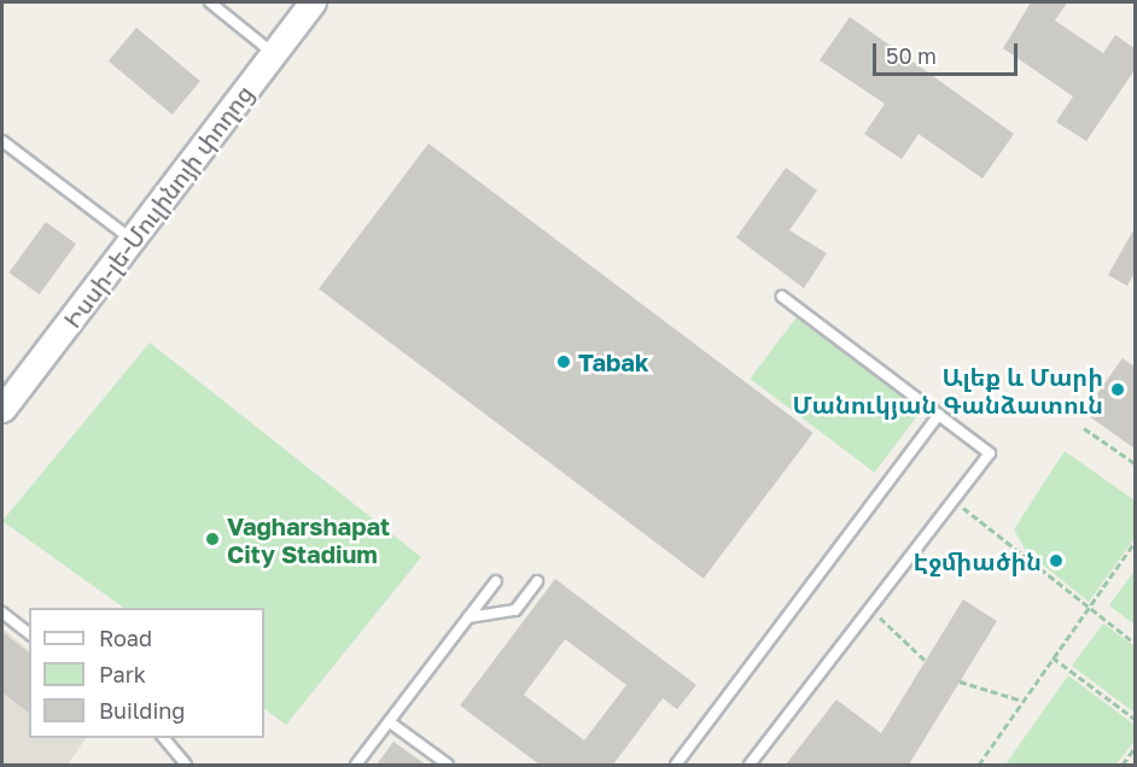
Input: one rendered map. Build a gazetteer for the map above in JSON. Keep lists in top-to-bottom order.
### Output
{
  "streets": {
    "street": ["Իսսի-լե-Մուլինոյի փողոց"]
  },
  "places": [
    "Tabak",
    "Ալեք և Մարի Մանուկյան Գանձատուն",
    "Vagharshapat City Stadium",
    "Էջմիածին"
  ],
  "legend": ["Road", "Park", "Building"],
  "scale_bar": "50 m"
}
